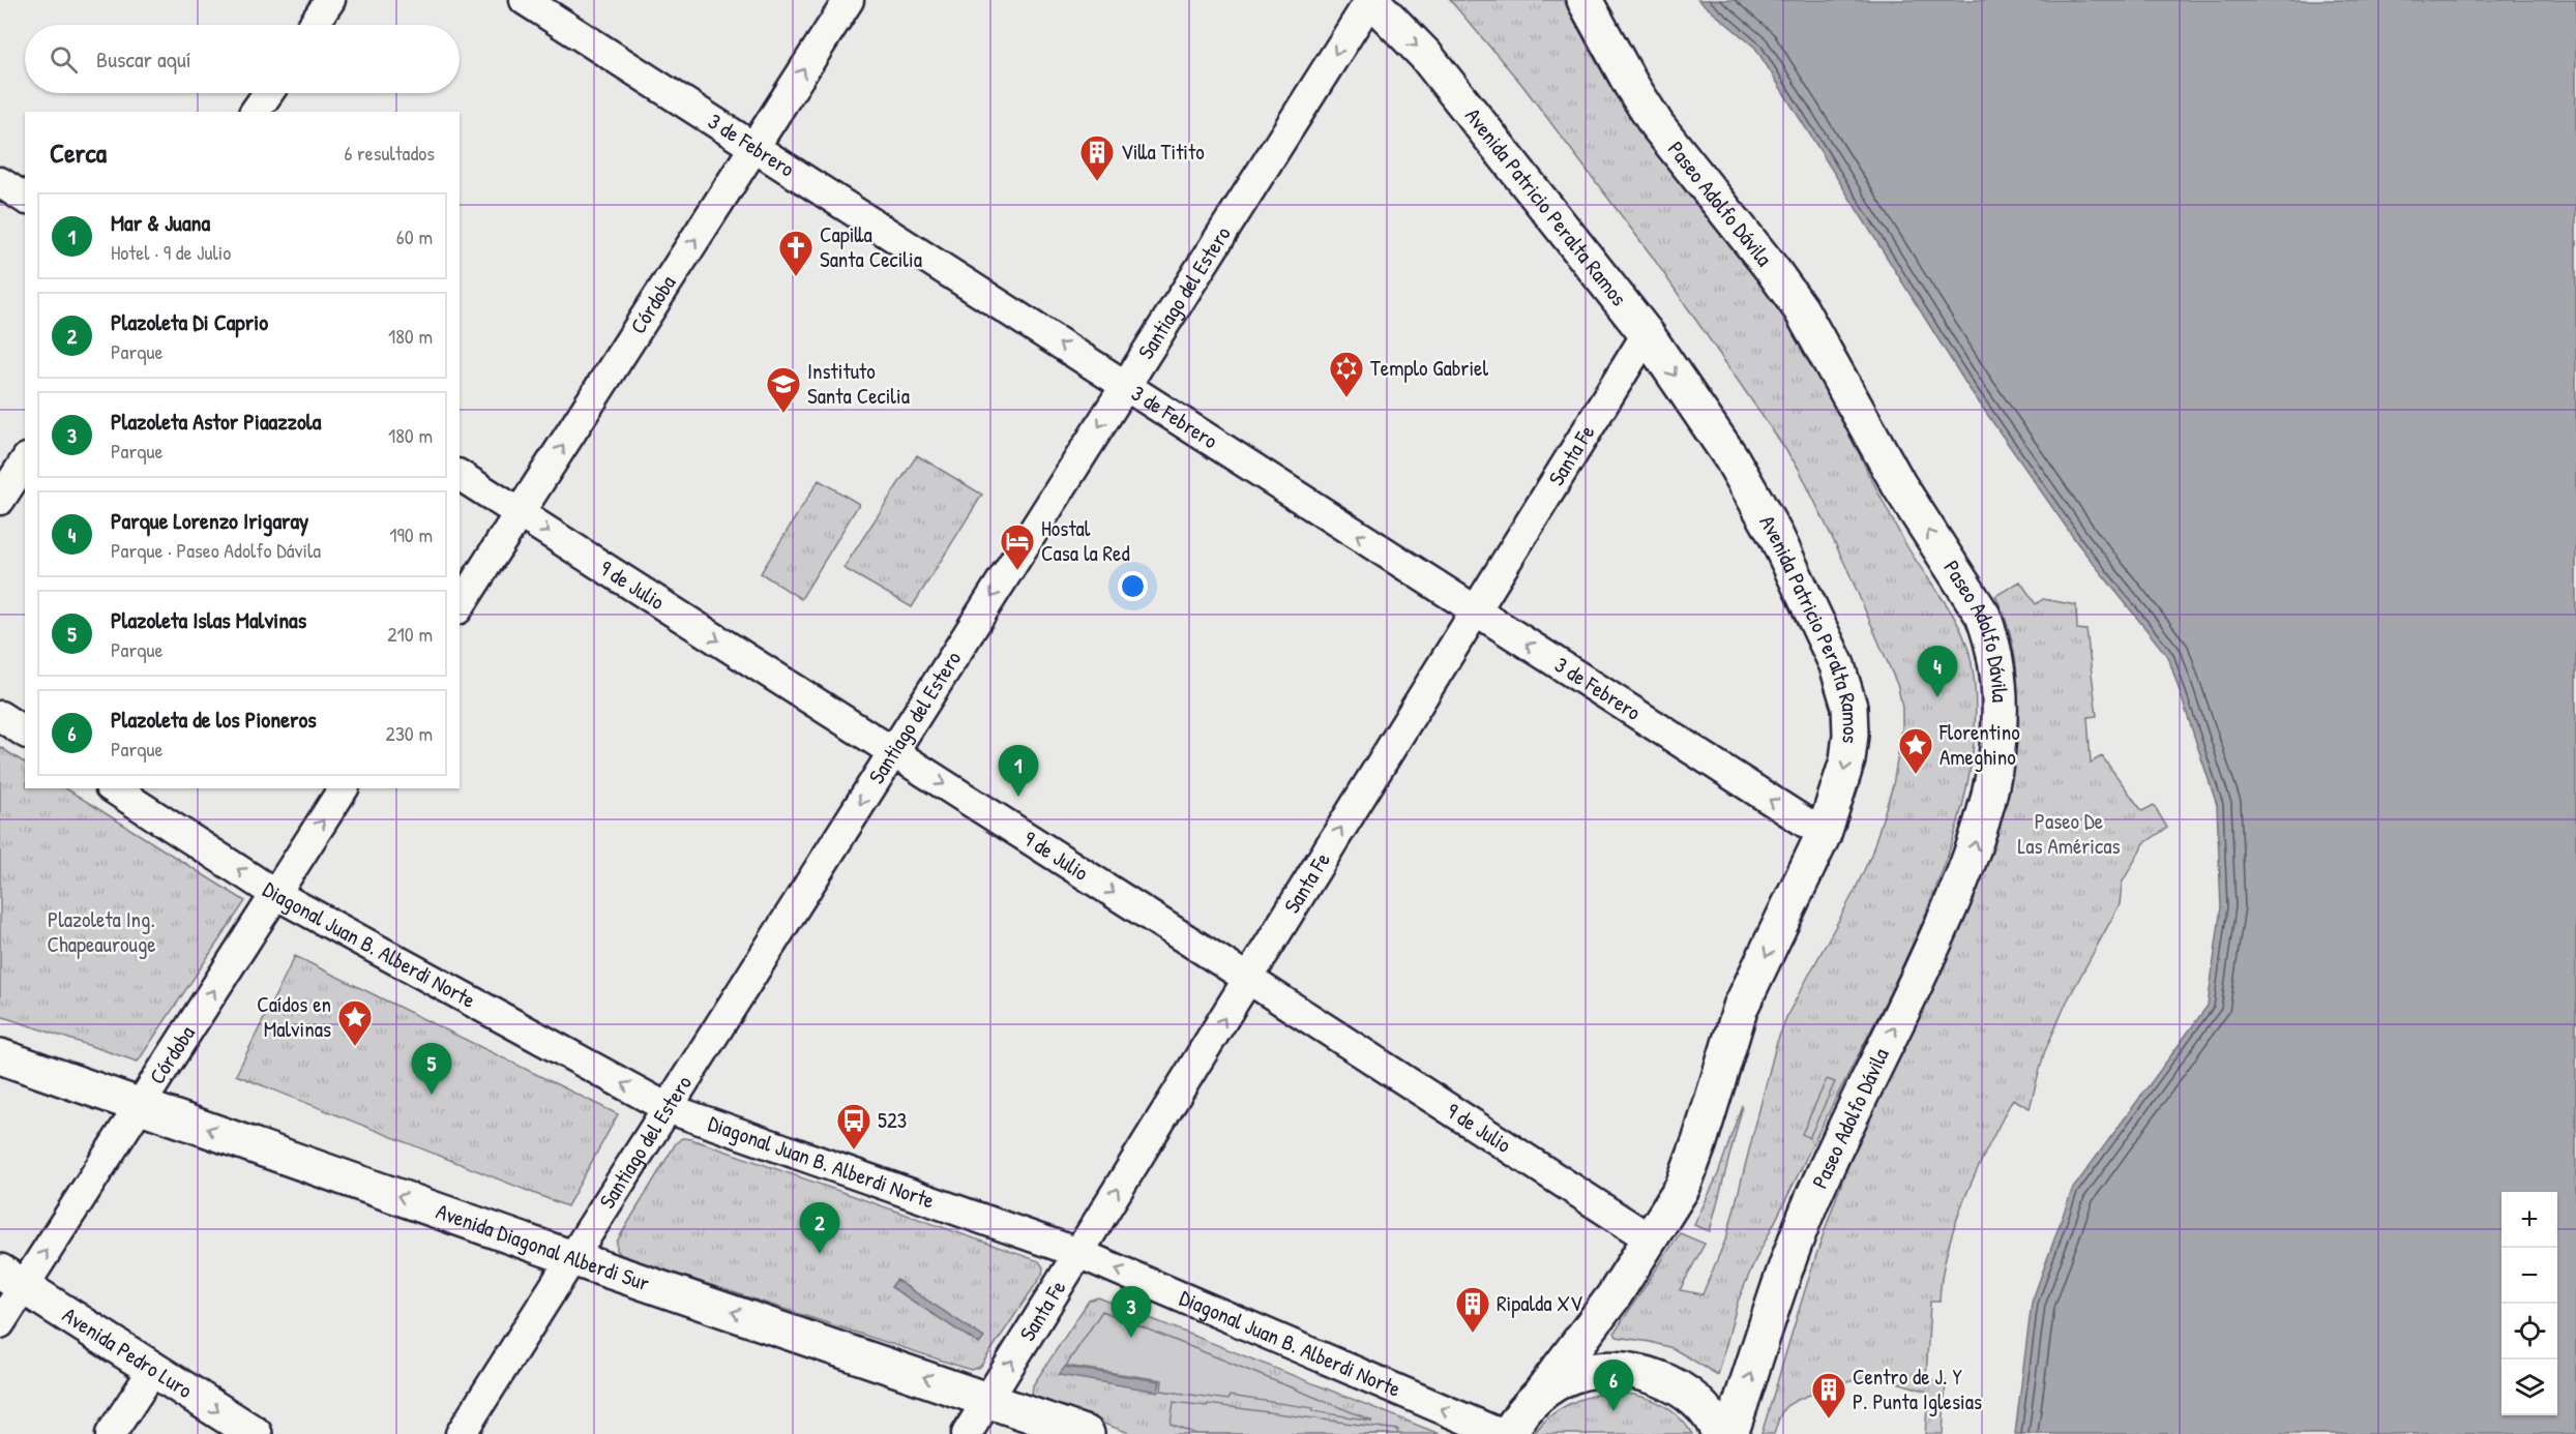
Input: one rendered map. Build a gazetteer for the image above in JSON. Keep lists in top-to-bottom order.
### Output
{
  "streets": {
    "main road": [
      "Paseo Adolfo Dávila",
      "Avenida Patricio Peralta Ramos",
      "Avenida Diagonal Alberdi Sur",
      "Avenida Pedro Luro"
    ],
    "street": [
      "3 de Febrero",
      "Santiago del Estero",
      "Córdoba",
      "Santa Fe",
      "9 de Julio",
      "Diagonal Juan B. Alberdi Norte"
    ]
  },
  "crossings": [
    ["3 de Febrero", "Avenida Patricio Peralta Ramos"],
    ["3 de Febrero", "Santiago del Estero"],
    ["3 de Febrero", "Córdoba"],
    ["3 de Febrero", "Santa Fe"],
    ["Avenida Patricio Peralta Ramos", "Santiago del Estero"],
    ["Avenida Patricio Peralta Ramos", "Santa Fe"],
    ["Avenida Patricio Peralta Ramos", "9 de Julio"],
    ["Santiago del Estero", "9 de Julio"],
    ["Santiago del Estero", "Diagonal Juan B. Alberdi Norte"],
    ["Santiago del Estero", "Avenida Diagonal Alberdi Sur"],
    ["Córdoba", "9 de Julio"],
    ["Córdoba", "Diagonal Juan B. Alberdi Norte"],
    ["Córdoba", "Avenida Diagonal Alberdi Sur"],
    ["Córdoba", "Avenida Pedro Luro"],
    ["Santa Fe", "9 de Julio"],
    ["Santa Fe", "Diagonal Juan B. Alberdi Norte"],
    ["Santa Fe", "Avenida Diagonal Alberdi Sur"]
  ],
  "one_way": [
    "3 de Febrero",
    "Paseo Adolfo Dávila",
    "Avenida Patricio Peralta Ramos",
    "Santiago del Estero",
    "Córdoba",
    "Santa Fe",
    "9 de Julio",
    "Diagonal Juan B. Alberdi Norte",
    "Avenida Diagonal Alberdi Sur",
    "Avenida Pedro Luro"
  ],
  "parks": ["Paseo De Las Américas", "Plazoleta Ing. Chapeaurouge"],
  "places": {
    "building": ["Villa Titito", "Ripalda XV", "Centro de J. Y P. Punta Iglesias"],
    "church": ["Capilla Santa Cecilia"],
    "synagogue": ["Templo Gabriel"],
    "school or university": ["Instituto Santa Cecilia"],
    "hotel": ["Hostal Casa la Red"],
    "place": ["Florentino Ameghino", "Caídos en Malvinas"],
    "bus stop": ["523"]
  },
  "page": {
    "search": "Buscar aquí",
    "heading": ["Cerca", "6 resultados"],
    "list": [
      {
        "mark": "1",
        "name": "Mar & Juana",
        "note": "Hotel · 9 de Julio",
        "value": "60 m"
      },
      {
        "mark": "2",
        "name": "Plazoleta Di Caprio",
        "note": "Parque",
        "value": "180 m"
      },
      {
        "mark": "3",
        "name": "Plazoleta Astor Piaazzola",
        "note": "Parque",
        "value": "180 m"
      },
      {
        "mark": "4",
        "name": "Parque Lorenzo Irigaray",
        "note": "Parque · Paseo Adolfo Dávila",
        "value": "190 m"
      },
      {
        "mark": "5",
        "name": "Plazoleta Islas Malvinas",
        "note": "Parque",
        "value": "210 m"
      },
      {
        "mark": "6",
        "name": "Plazoleta de los Pioneros",
        "note": "Parque",
        "value": "230 m"
      }
    ],
    "pins": [
      "4",
      "1",
      "5",
      "2",
      "3",
      "6"
    ],
    "map_buttons": ["+", "−"]
  }
}
